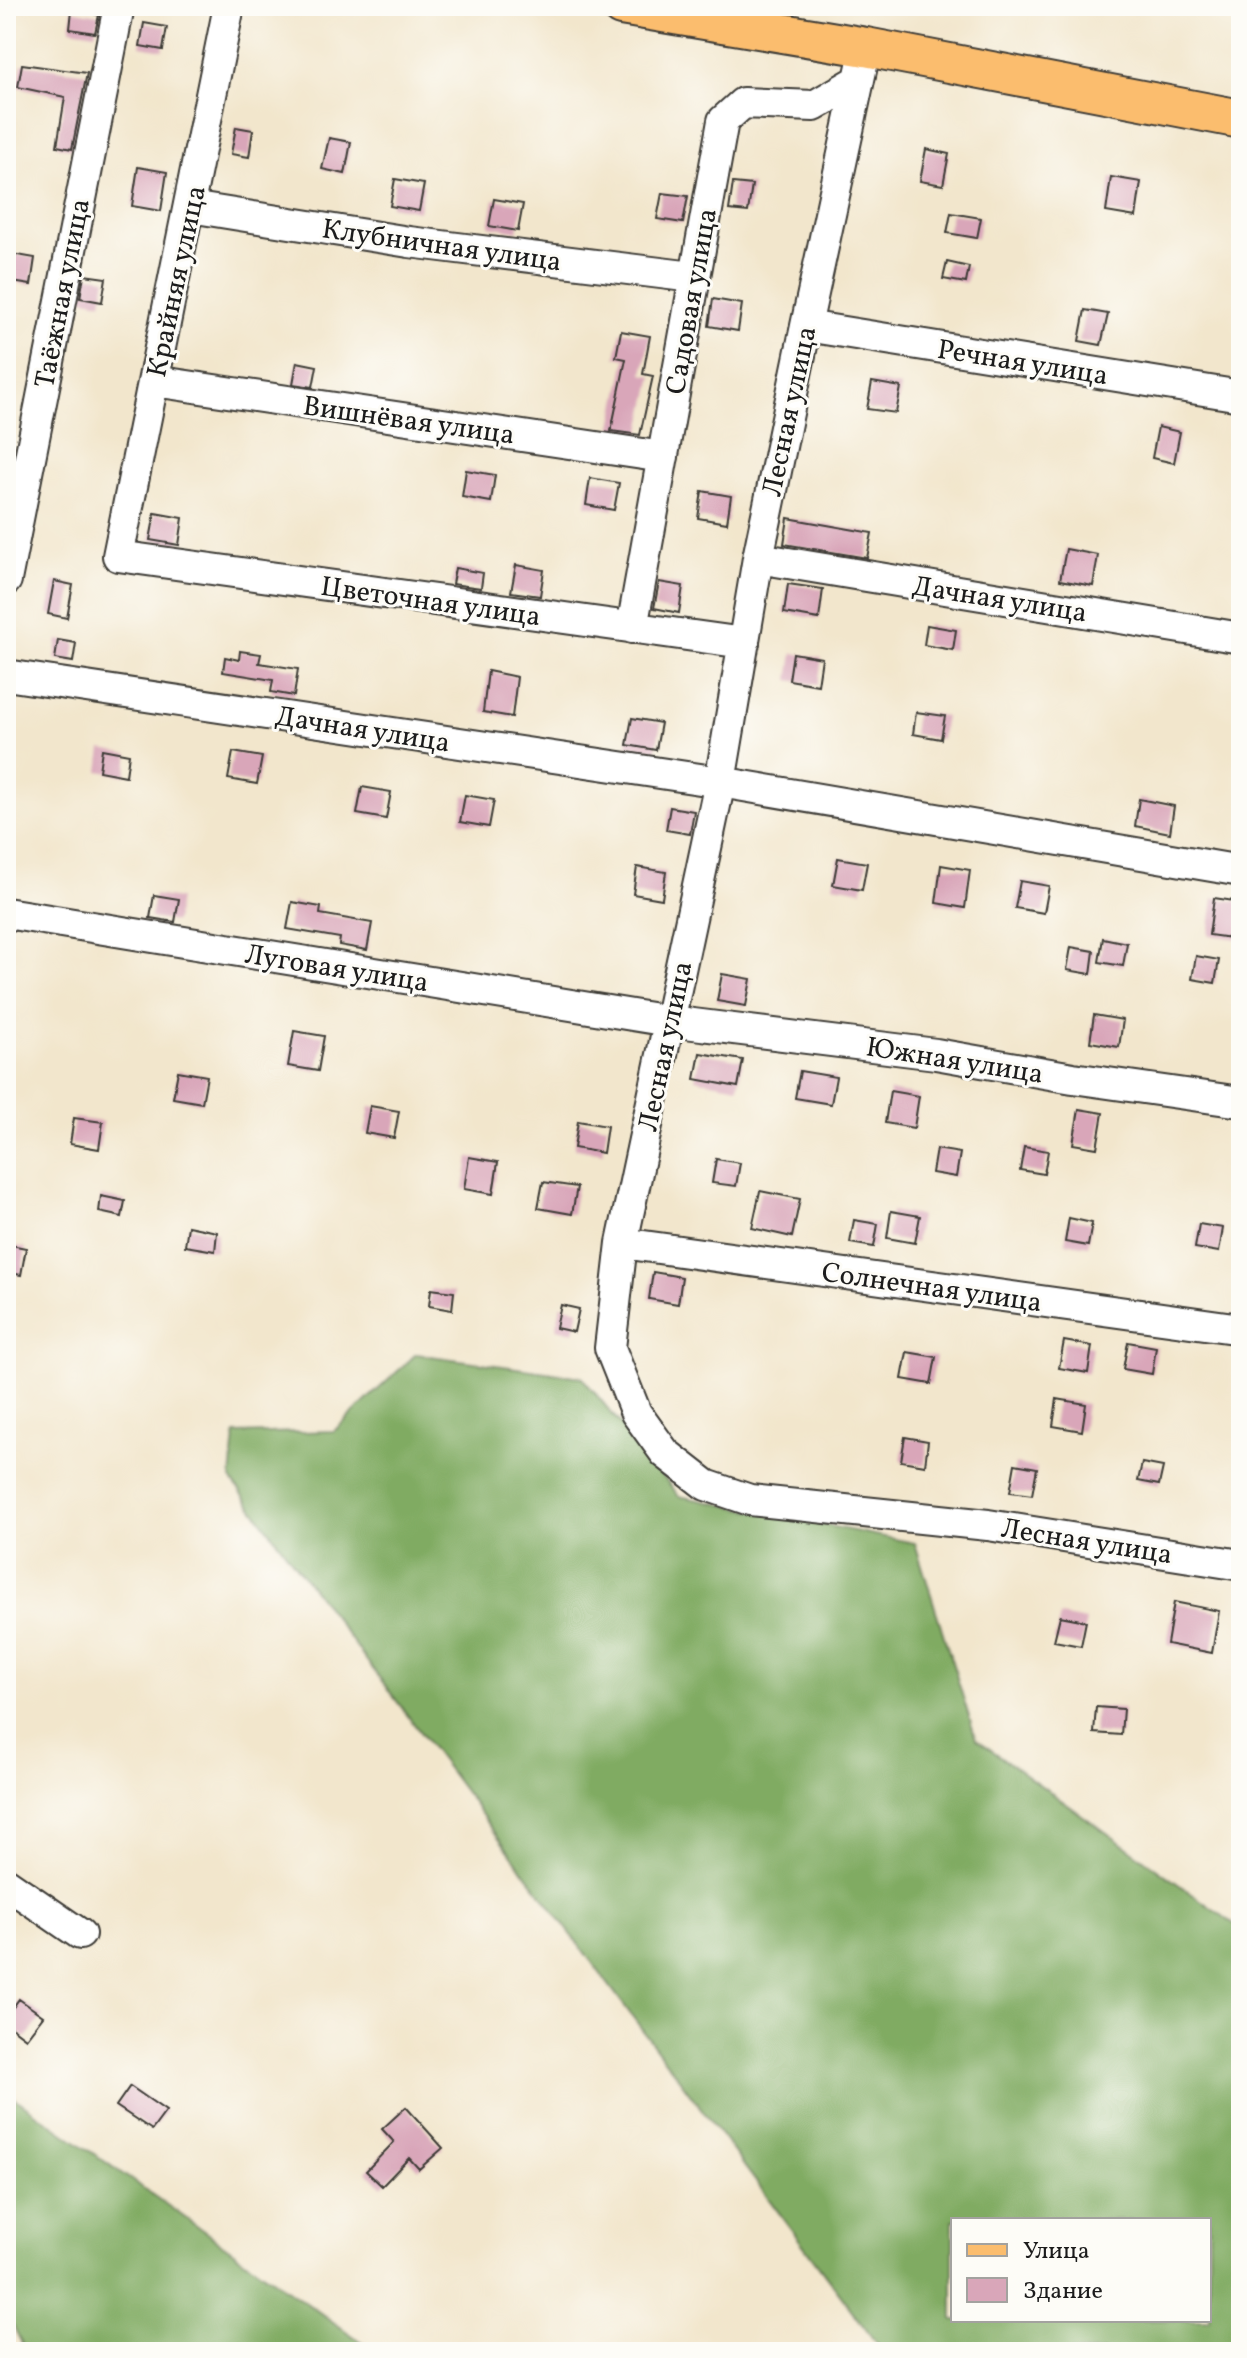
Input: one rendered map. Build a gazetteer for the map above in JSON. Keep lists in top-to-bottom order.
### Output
{
  "streets": {
    "street": [
      "Клубничная улица",
      "Крайняя улица",
      "Таёжная улица",
      "Садовая улица",
      "Речная улица",
      "Лесная улица",
      "Вишнёвая улица",
      "Дачная улица",
      "Цветочная улица",
      "Луговая улица",
      "Южная улица",
      "Солнечная улица"
    ]
  },
  "crossings": [
    ["Клубничная улица", "Крайняя улица"],
    ["Клубничная улица", "Садовая улица"],
    ["Крайняя улица", "Вишнёвая улица"],
    ["Крайняя улица", "Цветочная улица"],
    ["Садовая улица", "Лесная улица"],
    ["Садовая улица", "Вишнёвая улица"],
    ["Садовая улица", "Цветочная улица"],
    ["Речная улица", "Лесная улица"],
    ["Лесная улица", "Дачная улица"],
    ["Лесная улица", "Цветочная улица"],
    ["Лесная улица", "Луговая улица"],
    ["Лесная улица", "Южная улица"],
    ["Лесная улица", "Солнечная улица"],
    ["Луговая улица", "Южная улица"]
  ],
  "legend": ["Улица", "Здание"]
}
